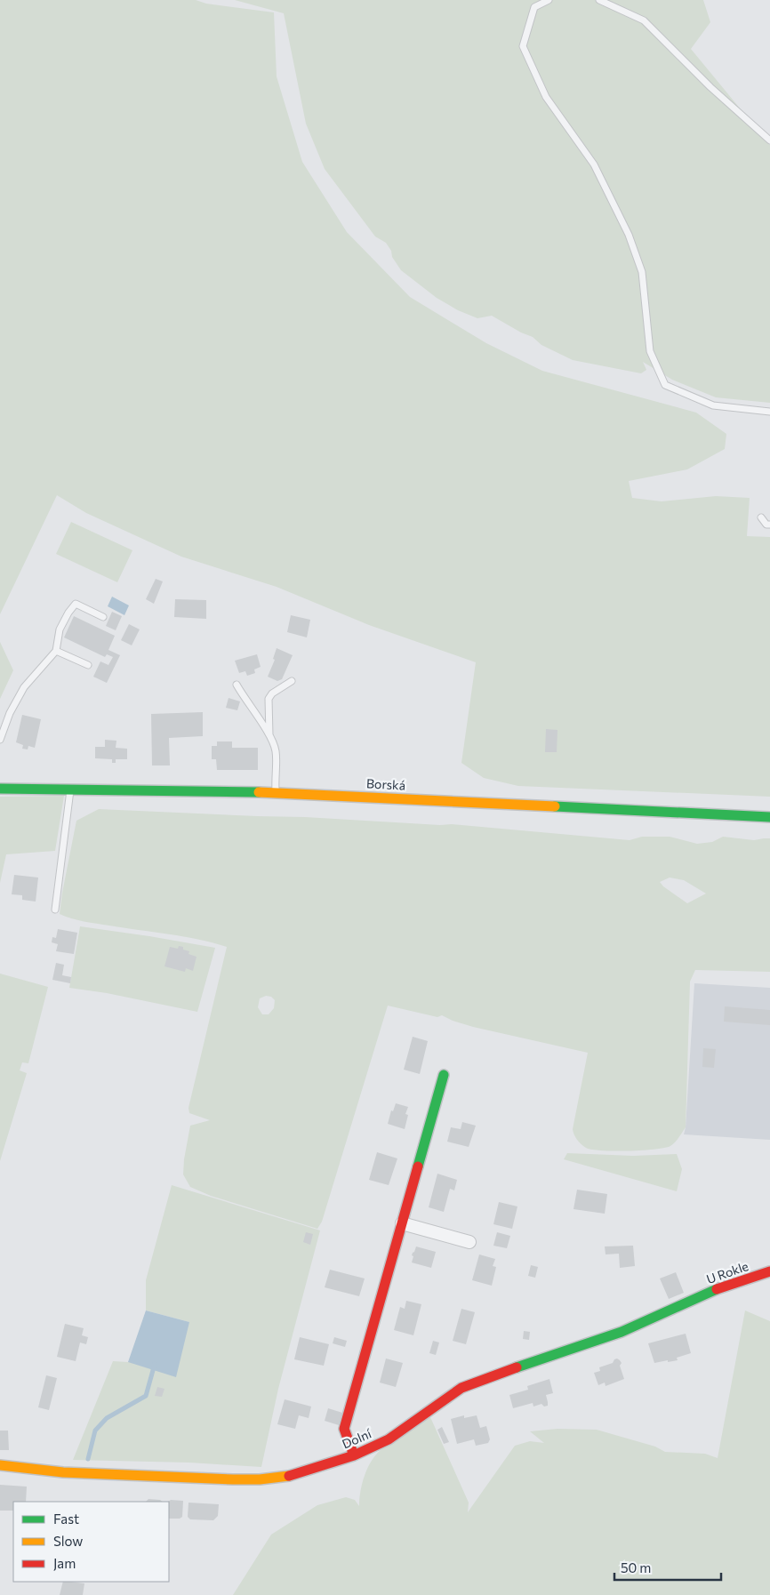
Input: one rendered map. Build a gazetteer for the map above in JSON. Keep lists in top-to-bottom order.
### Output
{
  "streets": {
    "street": ["Borská", "U Rokle", "Dolní"]
  },
  "crossings": [
    ["U Rokle", "Dolní"]
  ],
  "legend": ["Fast", "Slow", "Jam"],
  "scale_bar": "50 m"
}
